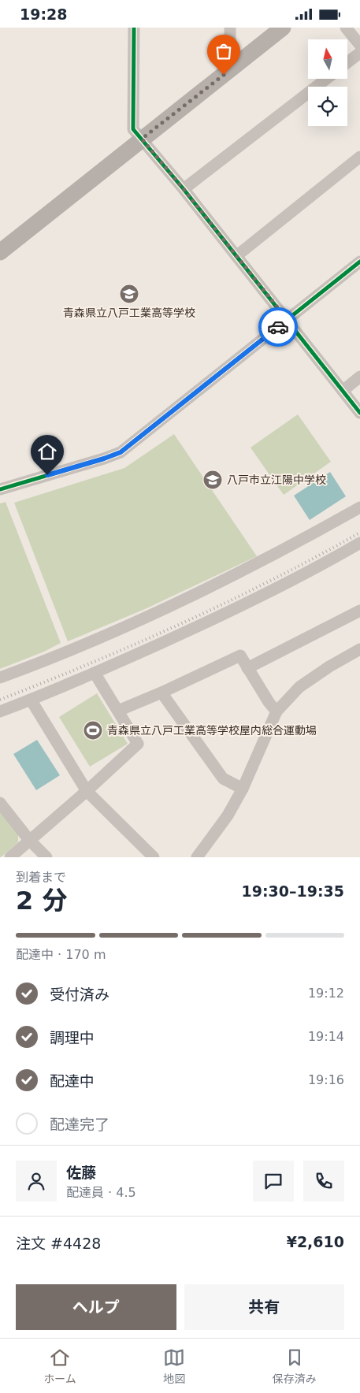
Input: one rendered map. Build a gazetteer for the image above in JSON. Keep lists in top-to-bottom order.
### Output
{
  "places": {
    "school or university": ["青森県立八戸工業高等学校", "八戸市立江陽中学校"],
    "sports": ["青森県立八戸工業高等学校屋内総合運動場"]
  },
  "north": "top",
  "page": {
    "status": "19:28",
    "heading": ["2 分", "到着まで", "19:30–19:35"],
    "panel": [
      "佐藤",
      "配達員 · 4.5",
      "注文 #4428",
      "¥2,610"
    ],
    "bar": "配達中 · 170 m",
    "list": [
      ["受付済み", "19:12"],
      ["調理中", "19:14"],
      ["配達中", "19:16"],
      "配達完了"
    ],
    "buttons": ["ヘルプ", "共有"],
    "tabs": ["ホーム", "地図", "保存済み"]
  }
}
